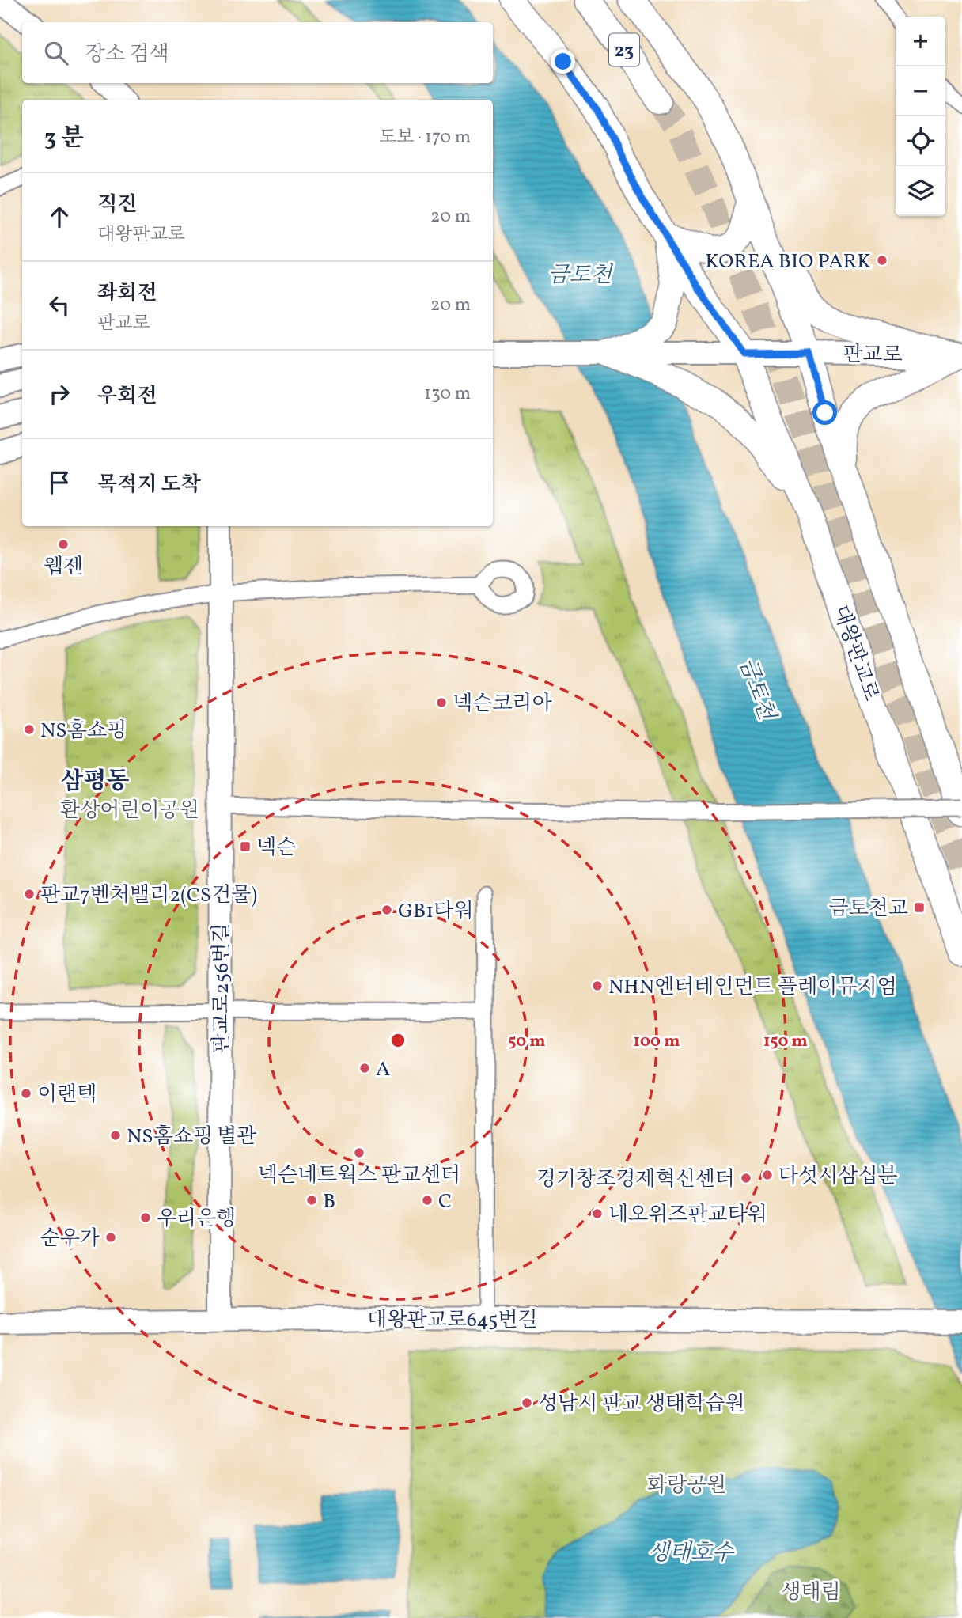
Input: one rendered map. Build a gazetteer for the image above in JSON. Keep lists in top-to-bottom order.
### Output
{
  "streets": {
    "main road": ["23", "대왕판교로"],
    "street": ["판교로", "판교로256번길", "대왕판교로645번길"]
  },
  "crossings": [
    ["판교로", "대왕판교로"],
    ["판교로256번길", "대왕판교로645번길"]
  ],
  "districts": ["삼평동"],
  "water": ["금토천", "생태호수"],
  "parks": ["환상어린이공원", "화랑공원", "생태림"],
  "places": {
    "other": [
      "KOREA BIO PARK",
      "웹젠",
      "넥슨코리아",
      "NS홈쇼핑",
      "판교7벤처밸리2(CS건물)",
      "GB1타워",
      "NHN엔터테인먼트 플레이뮤지엄",
      "A",
      "이랜텍",
      "NS홈쇼핑 별관",
      "넥슨네트웍스 판교센터",
      "다섯시삼십분",
      "경기창조경제혁신센터",
      "B",
      "C",
      "네오위즈판교타워",
      "우리은행",
      "순우가",
      "성남시 판교 생태학습원"
    ],
    "transit": ["넥슨", "금토천교"]
  },
  "page": {
    "map_buttons": ["+", "−"],
    "search": "장소 검색",
    "heading": ["3 분", "도보 · 170 m"],
    "list": [
      ["직진", "대왕판교로", "20 m"],
      ["좌회전", "판교로", "20 m"],
      ["우회전", "130 m"],
      "목적지 도착"
    ]
  },
  "rings": ["50 m", "100 m", "150 m"]
}
